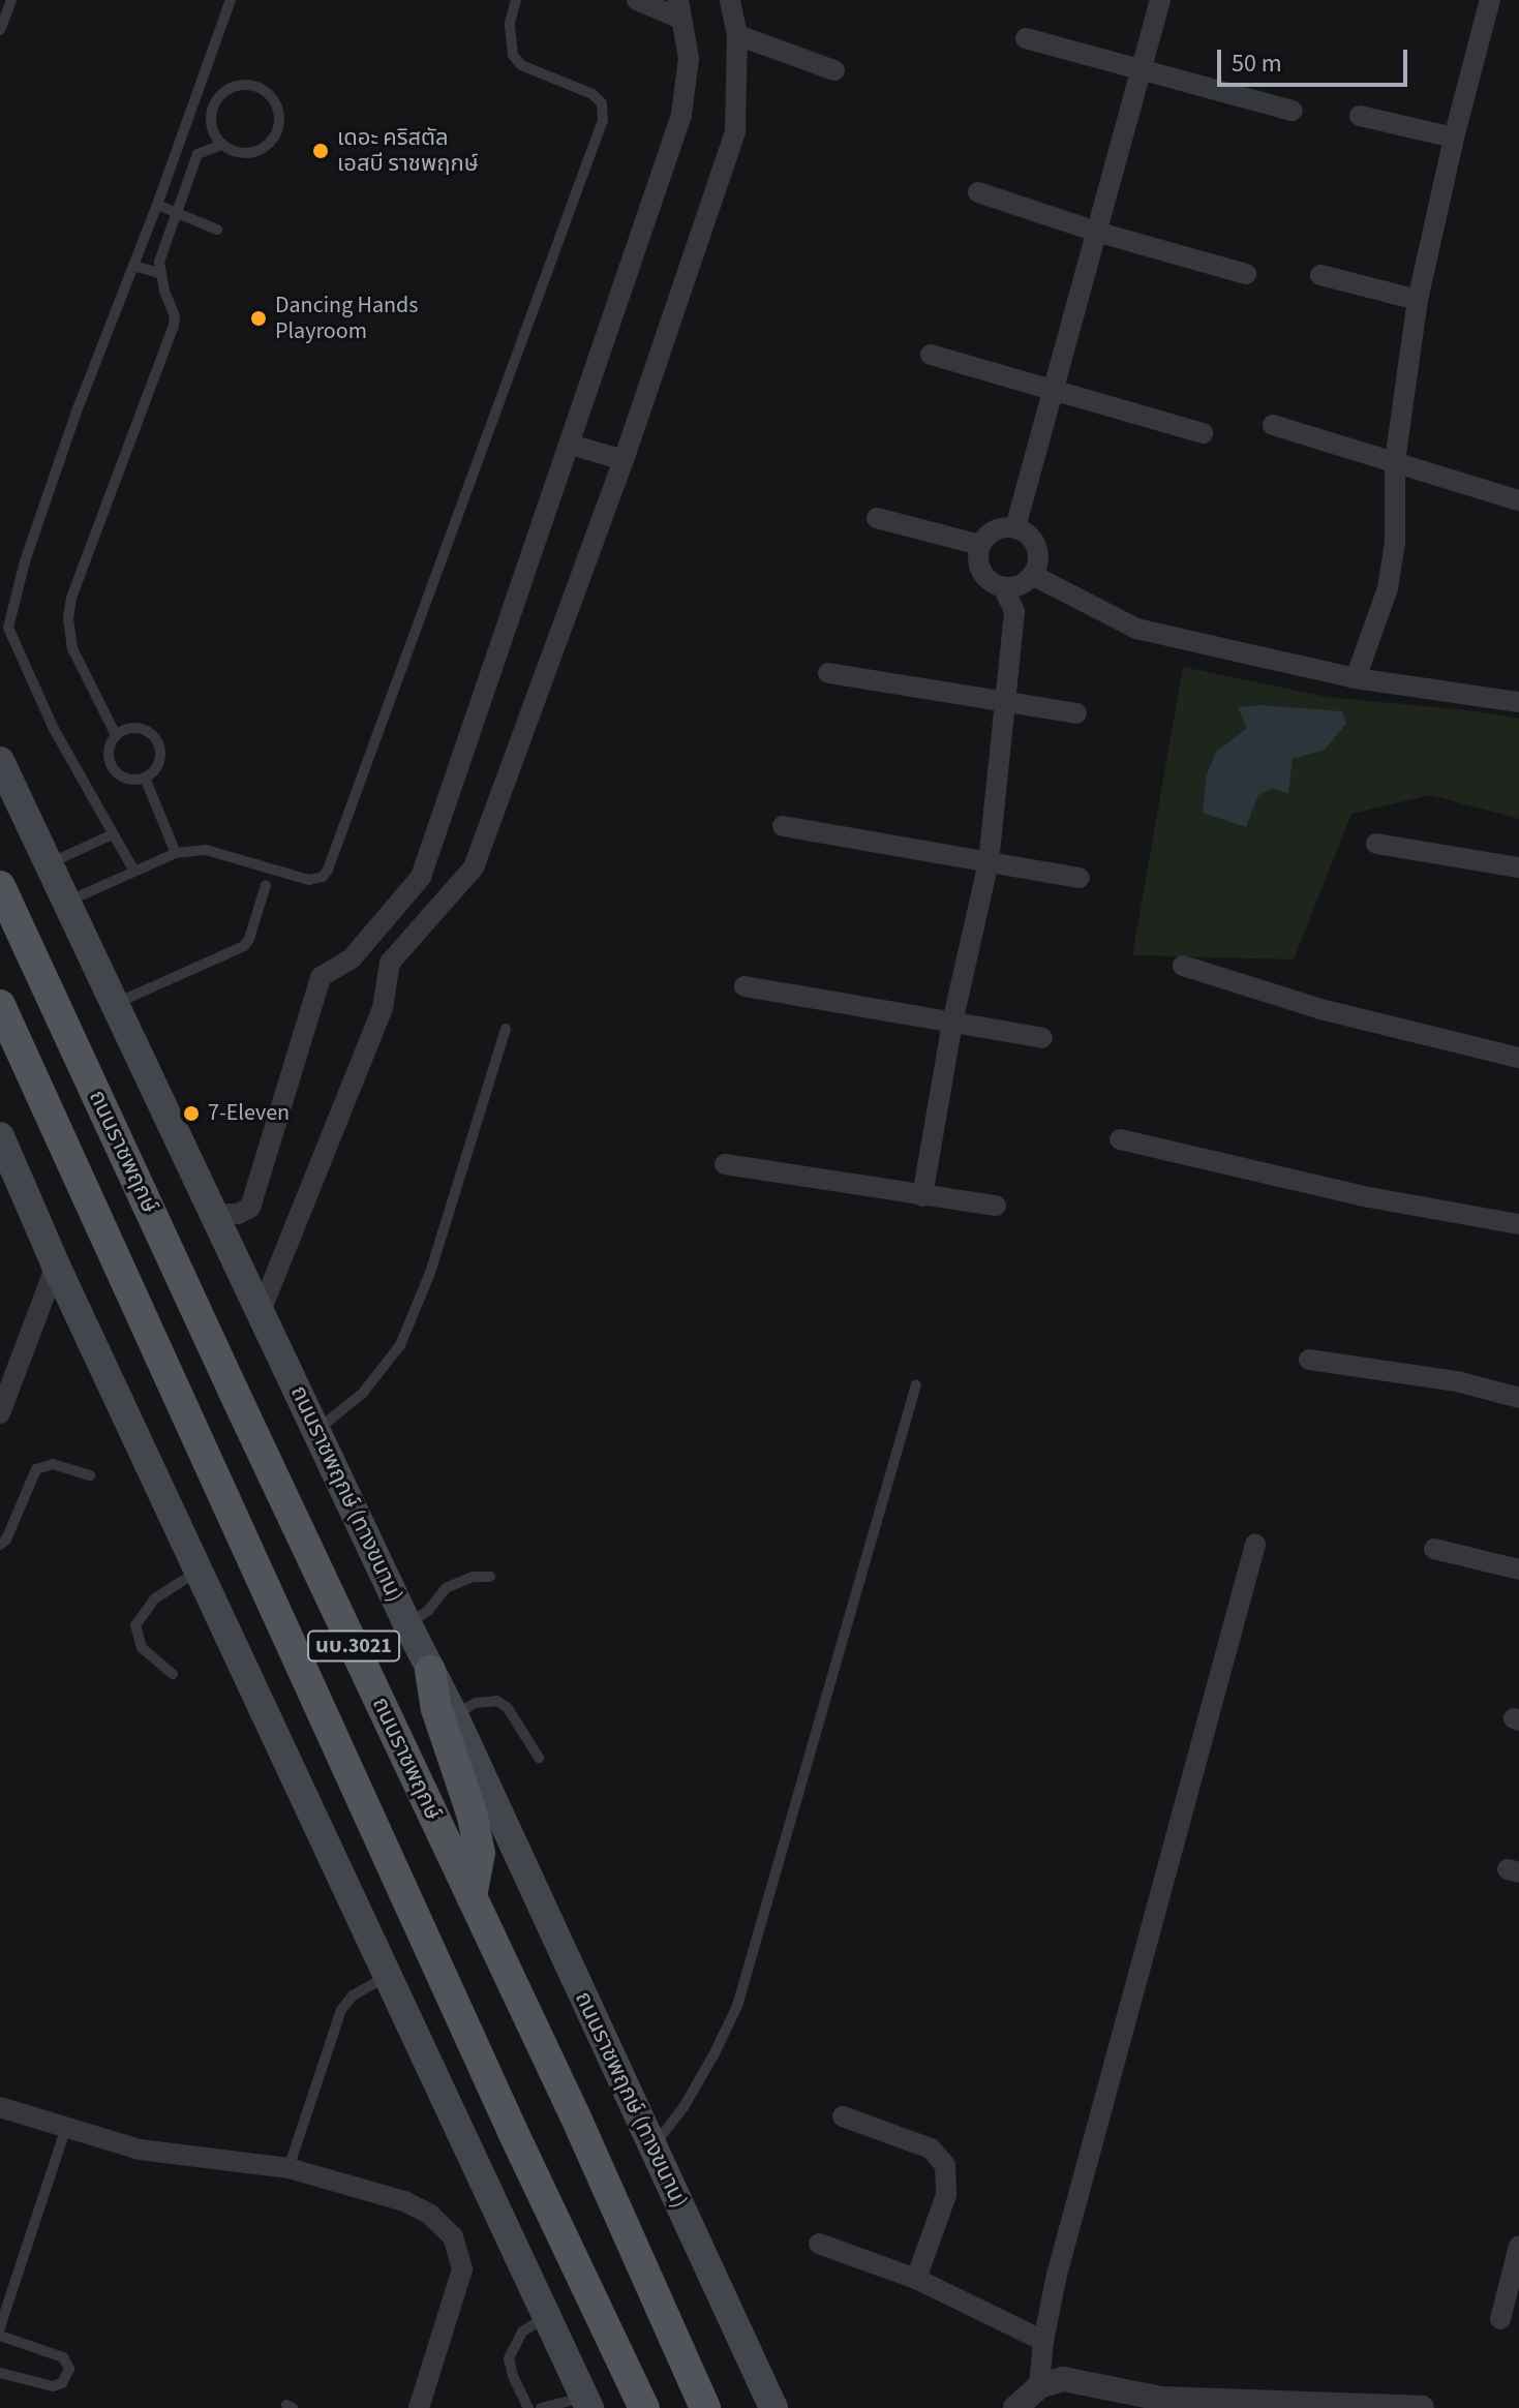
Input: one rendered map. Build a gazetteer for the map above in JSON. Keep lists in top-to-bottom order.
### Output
{
  "streets": {
    "main road": ["ถนนราชพฤกษ์", "ถนนราชพฤกษ์ (ทางขนาน)", "นบ.3021"]
  },
  "places": ["เดอะ คริสตัล เอสบี ราชพฤกษ์", "Dancing Hands Playroom", "7-Eleven"],
  "scale_bar": "50 m"
}
